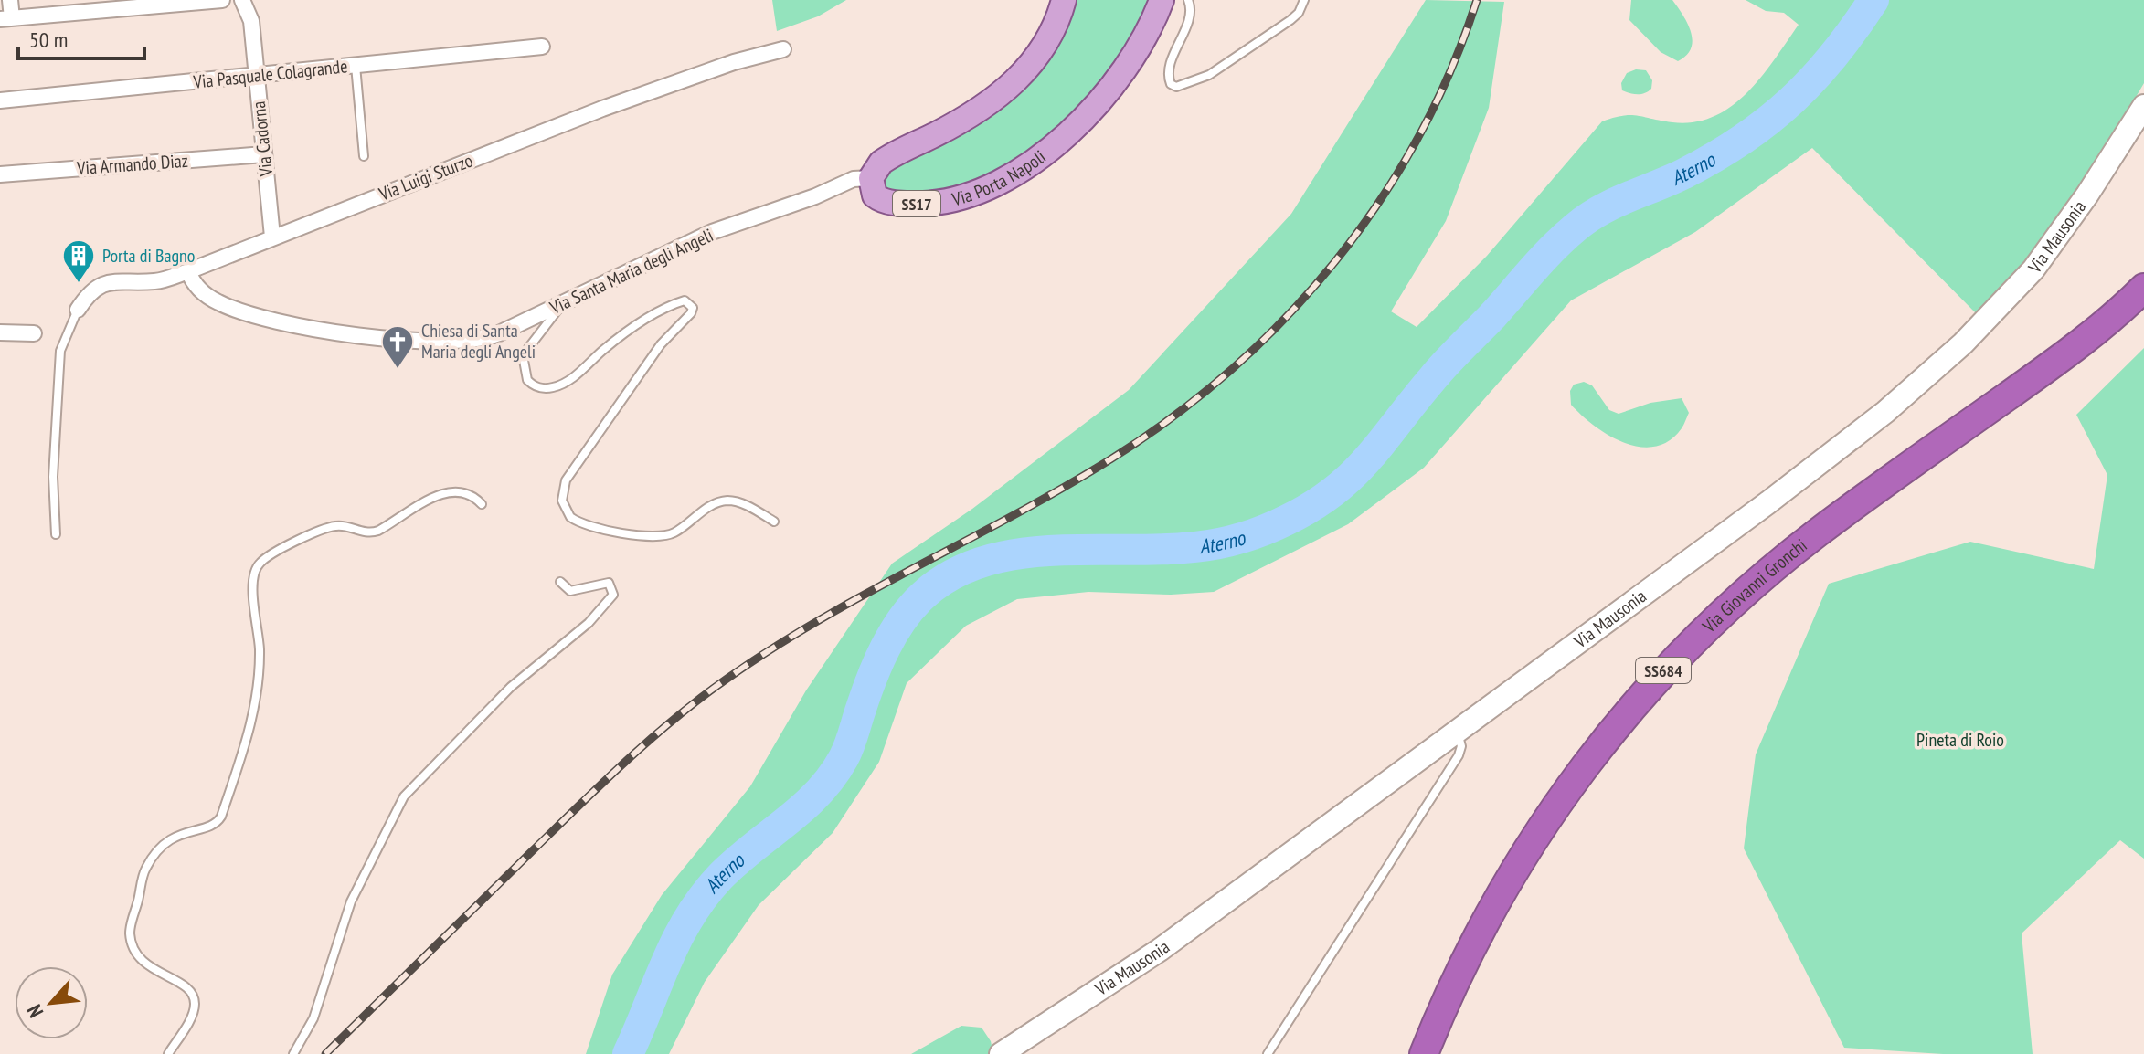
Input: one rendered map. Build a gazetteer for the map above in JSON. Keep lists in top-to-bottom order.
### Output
{
  "streets": {
    "highway": ["Via Giovanni Gronchi", "SS684"],
    "main road": ["Via Porta Napoli", "SS17", "Via Mausonia"],
    "street": [
      "Via Pasquale Colagrande",
      "Via Cadorna",
      "Via Armando Diaz",
      "Via Luigi Sturzo",
      "Via Santa Maria degli Angeli"
    ]
  },
  "crossings": [
    ["Via Pasquale Colagrande", "Via Cadorna"],
    ["Via Cadorna", "Via Armando Diaz"],
    ["Via Cadorna", "Via Luigi Sturzo"],
    ["Via Porta Napoli", "SS17"],
    ["Via Porta Napoli", "Via Santa Maria degli Angeli"],
    ["Via Luigi Sturzo", "Via Santa Maria degli Angeli"],
    ["SS17", "Via Santa Maria degli Angeli"]
  ],
  "water": ["Aterno"],
  "parks": ["Pineta di Roio"],
  "places": {
    "building": ["Porta di Bagno"],
    "church": ["Chiesa di Santa Maria degli Angeli"]
  },
  "scale_bar": "50 m",
  "north": "bottom left"
}
